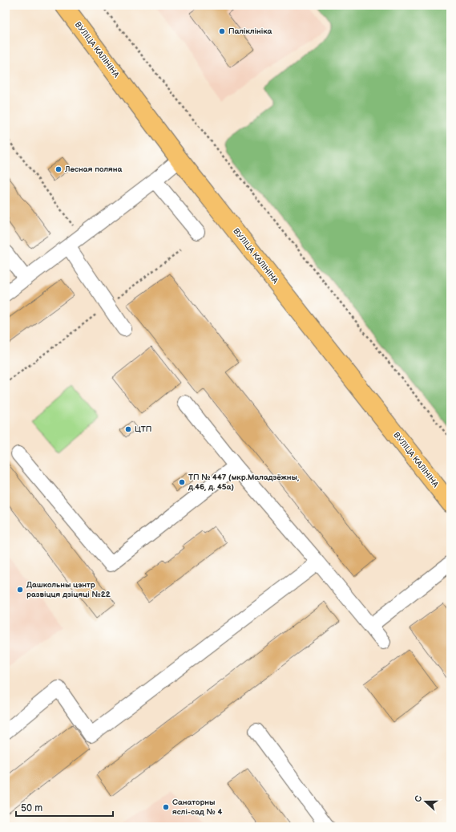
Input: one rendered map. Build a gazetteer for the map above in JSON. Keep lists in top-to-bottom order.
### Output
{
  "streets": {
    "main road": ["ВУЛІЦА КАЛІНІНА"]
  },
  "places": [
    "Паліклініка",
    "Лесная поляна",
    "ЦТП",
    "ТП № 447 (мкр.Маладзёжны, д.46, д. 45а)",
    "Дашкольны цэнтр развіцця дзіцяці №22",
    "Санаторны яслі-сад № 4"
  ],
  "scale_bar": "50 m",
  "north": "left"
}
